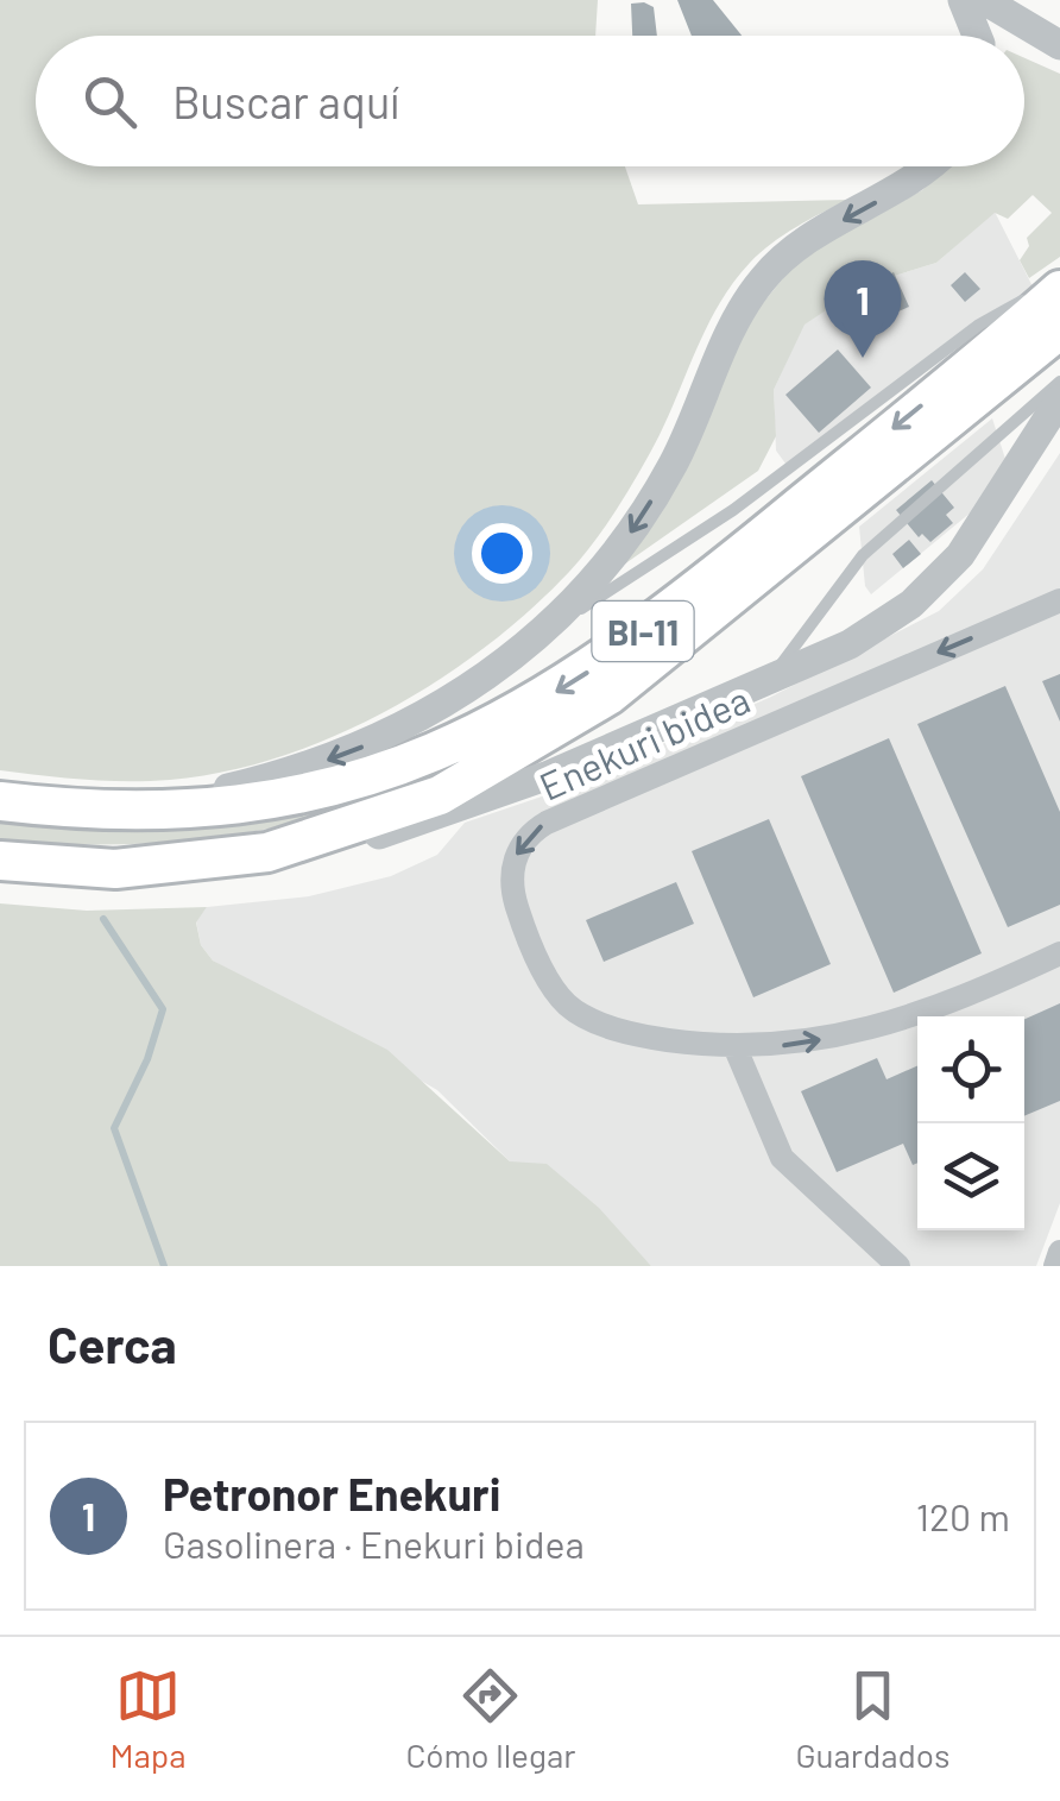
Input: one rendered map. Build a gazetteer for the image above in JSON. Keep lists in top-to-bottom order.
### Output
{
  "streets": {
    "main road": ["BI-11"],
    "street": ["Enekuri bidea"]
  },
  "page": {
    "search": "Buscar aquí",
    "pins": "1",
    "heading": "Cerca",
    "list": [
      {
        "mark": "1",
        "name": "Petronor Enekuri",
        "note": "Gasolinera · Enekuri bidea",
        "value": "120 m"
      }
    ],
    "nav": ["Mapa", "Cómo llegar", "Guardados"]
  }
}
